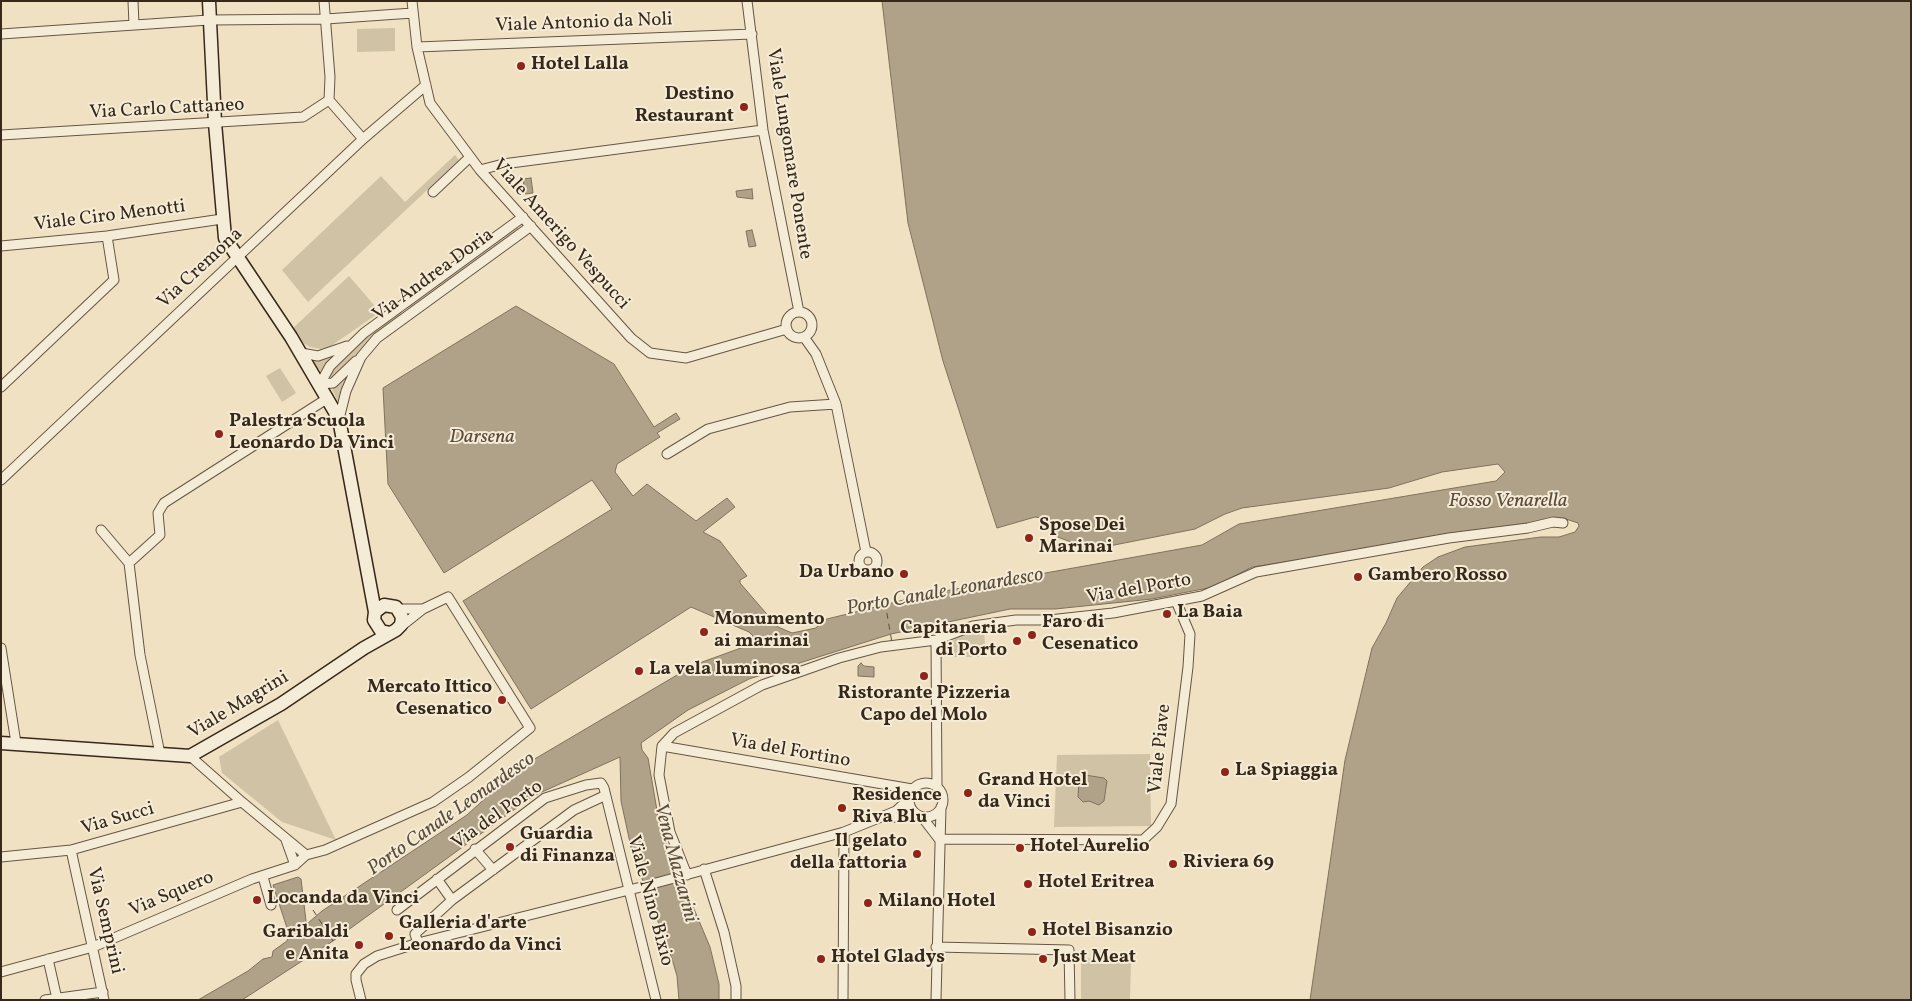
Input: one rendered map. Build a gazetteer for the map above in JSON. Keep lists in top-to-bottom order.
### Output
{
  "streets": {
    "street": [
      "Viale Antonio da Noli",
      "Via Carlo Cattaneo",
      "Viale Lungomare Ponente",
      "Viale Ciro Menotti",
      "Viale Amerigo Vespucci",
      "Via Cremona",
      "Via Andrea Doria",
      "Via del Porto",
      "Viale Magrini",
      "Viale Piave",
      "Via del Fortino",
      "Via Succi",
      "Via Squero",
      "Viale Nino Bixio",
      "Via Semprini"
    ]
  },
  "crossings": [
    ["Viale Antonio da Noli", "Viale Lungomare Ponente"],
    ["Viale Antonio da Noli", "Viale Amerigo Vespucci"],
    ["Viale Lungomare Ponente", "Viale Amerigo Vespucci"],
    ["Viale Amerigo Vespucci", "Via Cremona"],
    ["Viale Amerigo Vespucci", "Via Andrea Doria"],
    ["Via del Porto", "Viale Piave"],
    ["Via del Porto", "Via del Fortino"],
    ["Via del Porto", "Viale Nino Bixio"],
    ["Viale Magrini", "Via Squero"],
    ["Via Succi", "Via Semprini"],
    ["Via Squero", "Via Semprini"]
  ],
  "water": [
    "Darsena",
    "Fosso Venarella",
    "Porto Canale Leonardesco",
    "Vena Mazzarini"
  ],
  "places": [
    "Hotel Lalla",
    "Destino Restaurant",
    "Palestra Scuola Leonardo Da Vinci",
    "Spose Dei Marinai",
    "Da Urbano",
    "Gambero Rosso",
    "La Baia",
    "Monumento ai marinai",
    "Faro di Cesenatico",
    "Capitaneria di Porto",
    "La vela luminosa",
    "Ristorante Pizzeria Capo del Molo",
    "Mercato Ittico Cesenatico",
    "La Spiaggia",
    "Grand Hotel da Vinci",
    "Residence Riva Blu",
    "Guardia di Finanza",
    "Hotel Aurelio",
    "Il gelato della fattoria",
    "Riviera 69",
    "Hotel Eritrea",
    "Locanda da Vinci",
    "Milano Hotel",
    "Hotel Bisanzio",
    "Galleria d'arte Leonardo da Vinci",
    "Garibaldi e Anita",
    "Hotel Gladys",
    "Just Meat"
  ]
}
